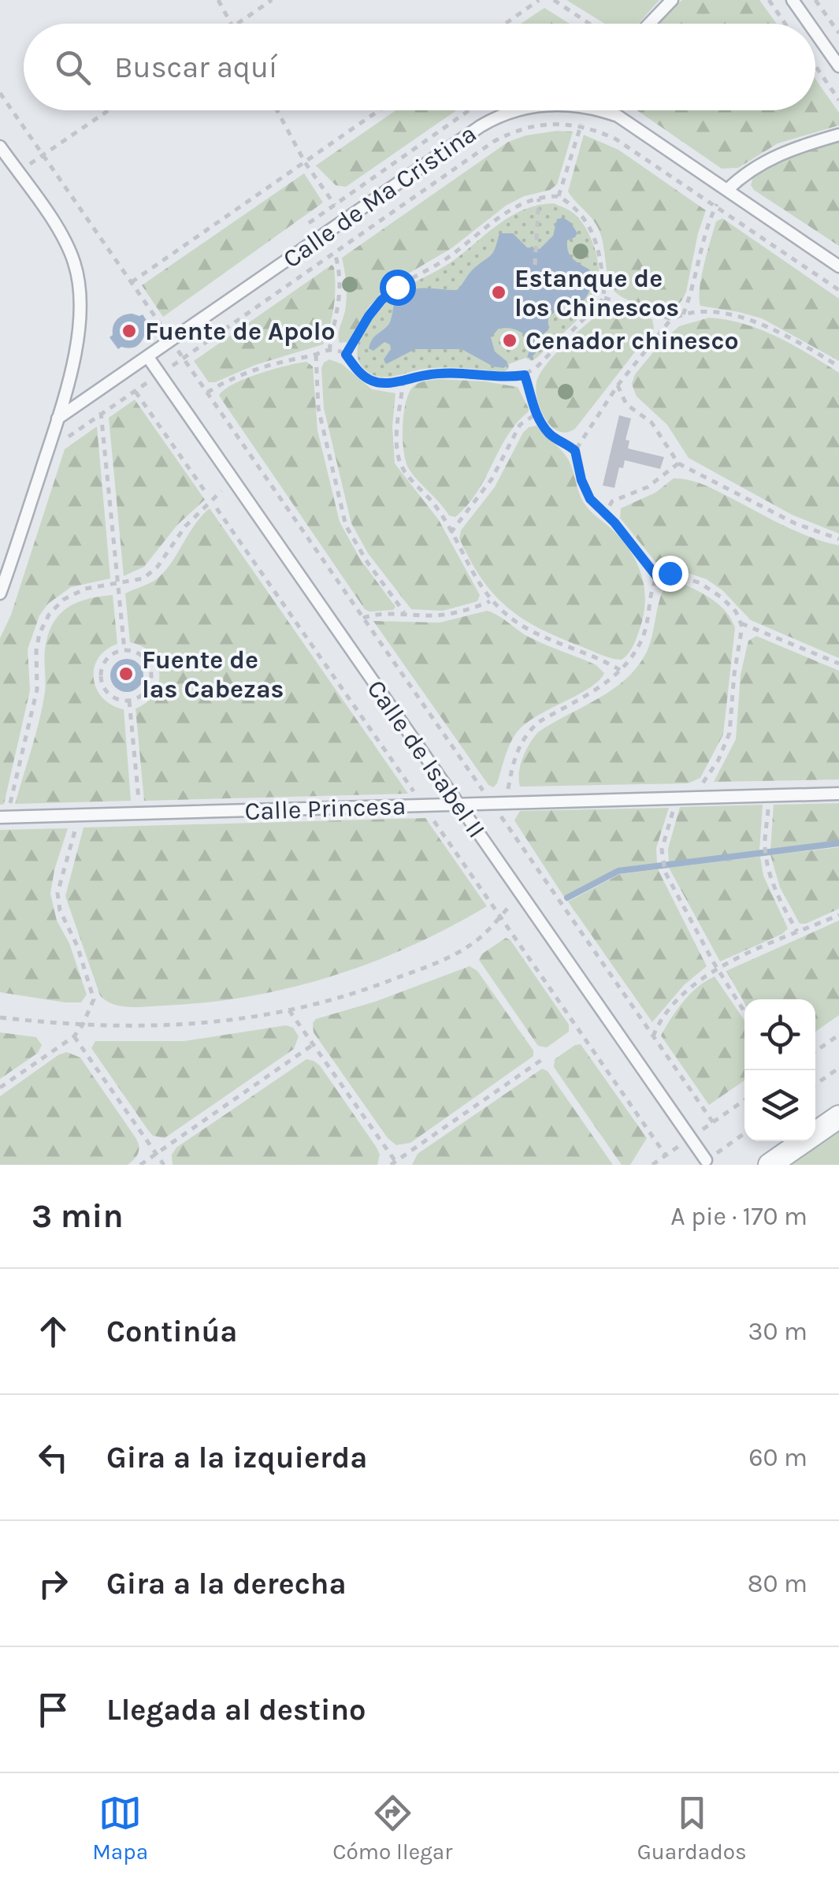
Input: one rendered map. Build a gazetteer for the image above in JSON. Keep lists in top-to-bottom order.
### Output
{
  "streets": {
    "lane": ["Calle de Mª Cristina", "Calle de Isabel II", "Calle Princesa"]
  },
  "crossings": [
    ["Calle de Mª Cristina", "Calle de Isabel II"],
    ["Calle de Isabel II", "Calle Princesa"]
  ],
  "places": [
    "Estanque de los Chinescos",
    "Fuente de Apolo",
    "Cenador chinesco",
    "Fuente de las Cabezas"
  ],
  "page": {
    "search": "Buscar aquí",
    "heading": ["3 min", "A pie · 170 m"],
    "list": [
      ["Continúa", "30 m"],
      ["Gira a la izquierda", "60 m"],
      ["Gira a la derecha", "80 m"],
      "Llegada al destino"
    ],
    "nav": ["Mapa", "Cómo llegar", "Guardados"]
  }
}
